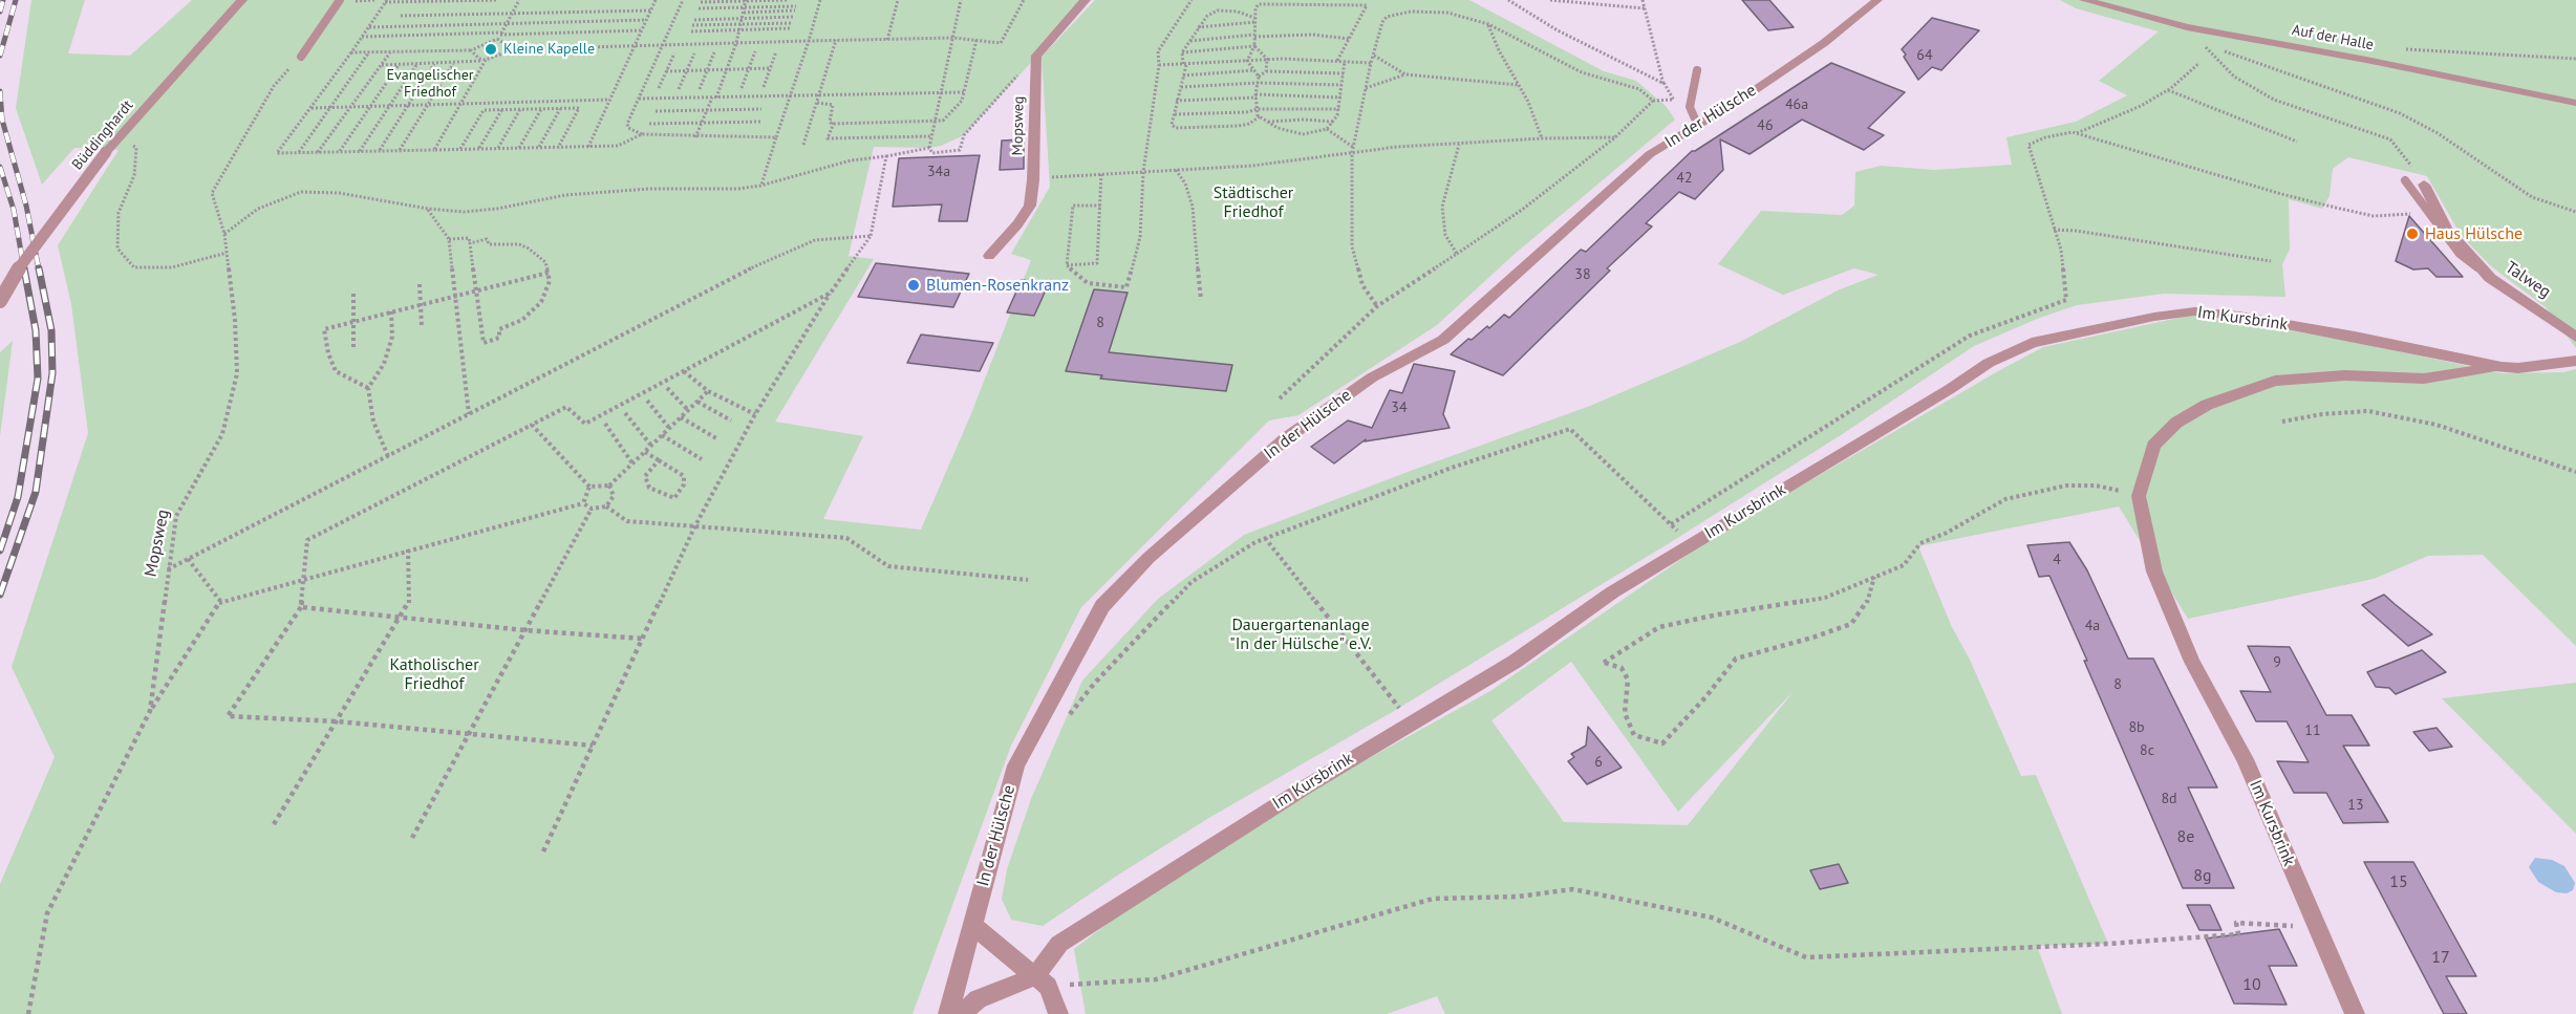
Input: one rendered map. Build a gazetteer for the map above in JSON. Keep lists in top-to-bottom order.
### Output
{
  "streets": {
    "street": [
      "Auf der Halle",
      "In der Hülsche",
      "Mopsweg",
      "Büddinghardt",
      "Talweg",
      "Im Kursbrink"
    ]
  },
  "parks": [
    "Evangelischer Friedhof",
    "Städtischer Friedhof",
    "Dauergartenanlage \"In der Hülsche\" e.V.",
    "Katholischer Friedhof"
  ],
  "places": ["Kleine Kapelle", "Haus Hülsche", "Blumen-Rosenkranz"],
  "house_numbers": [
    "64",
    "46a",
    "46",
    "34a",
    "42",
    "38",
    "8",
    "34",
    "4",
    "4a",
    "9",
    "8",
    "8b",
    "11",
    "8c",
    "6",
    "8d",
    "13",
    "8e",
    "8g",
    "15",
    "17",
    "10"
  ]
}
